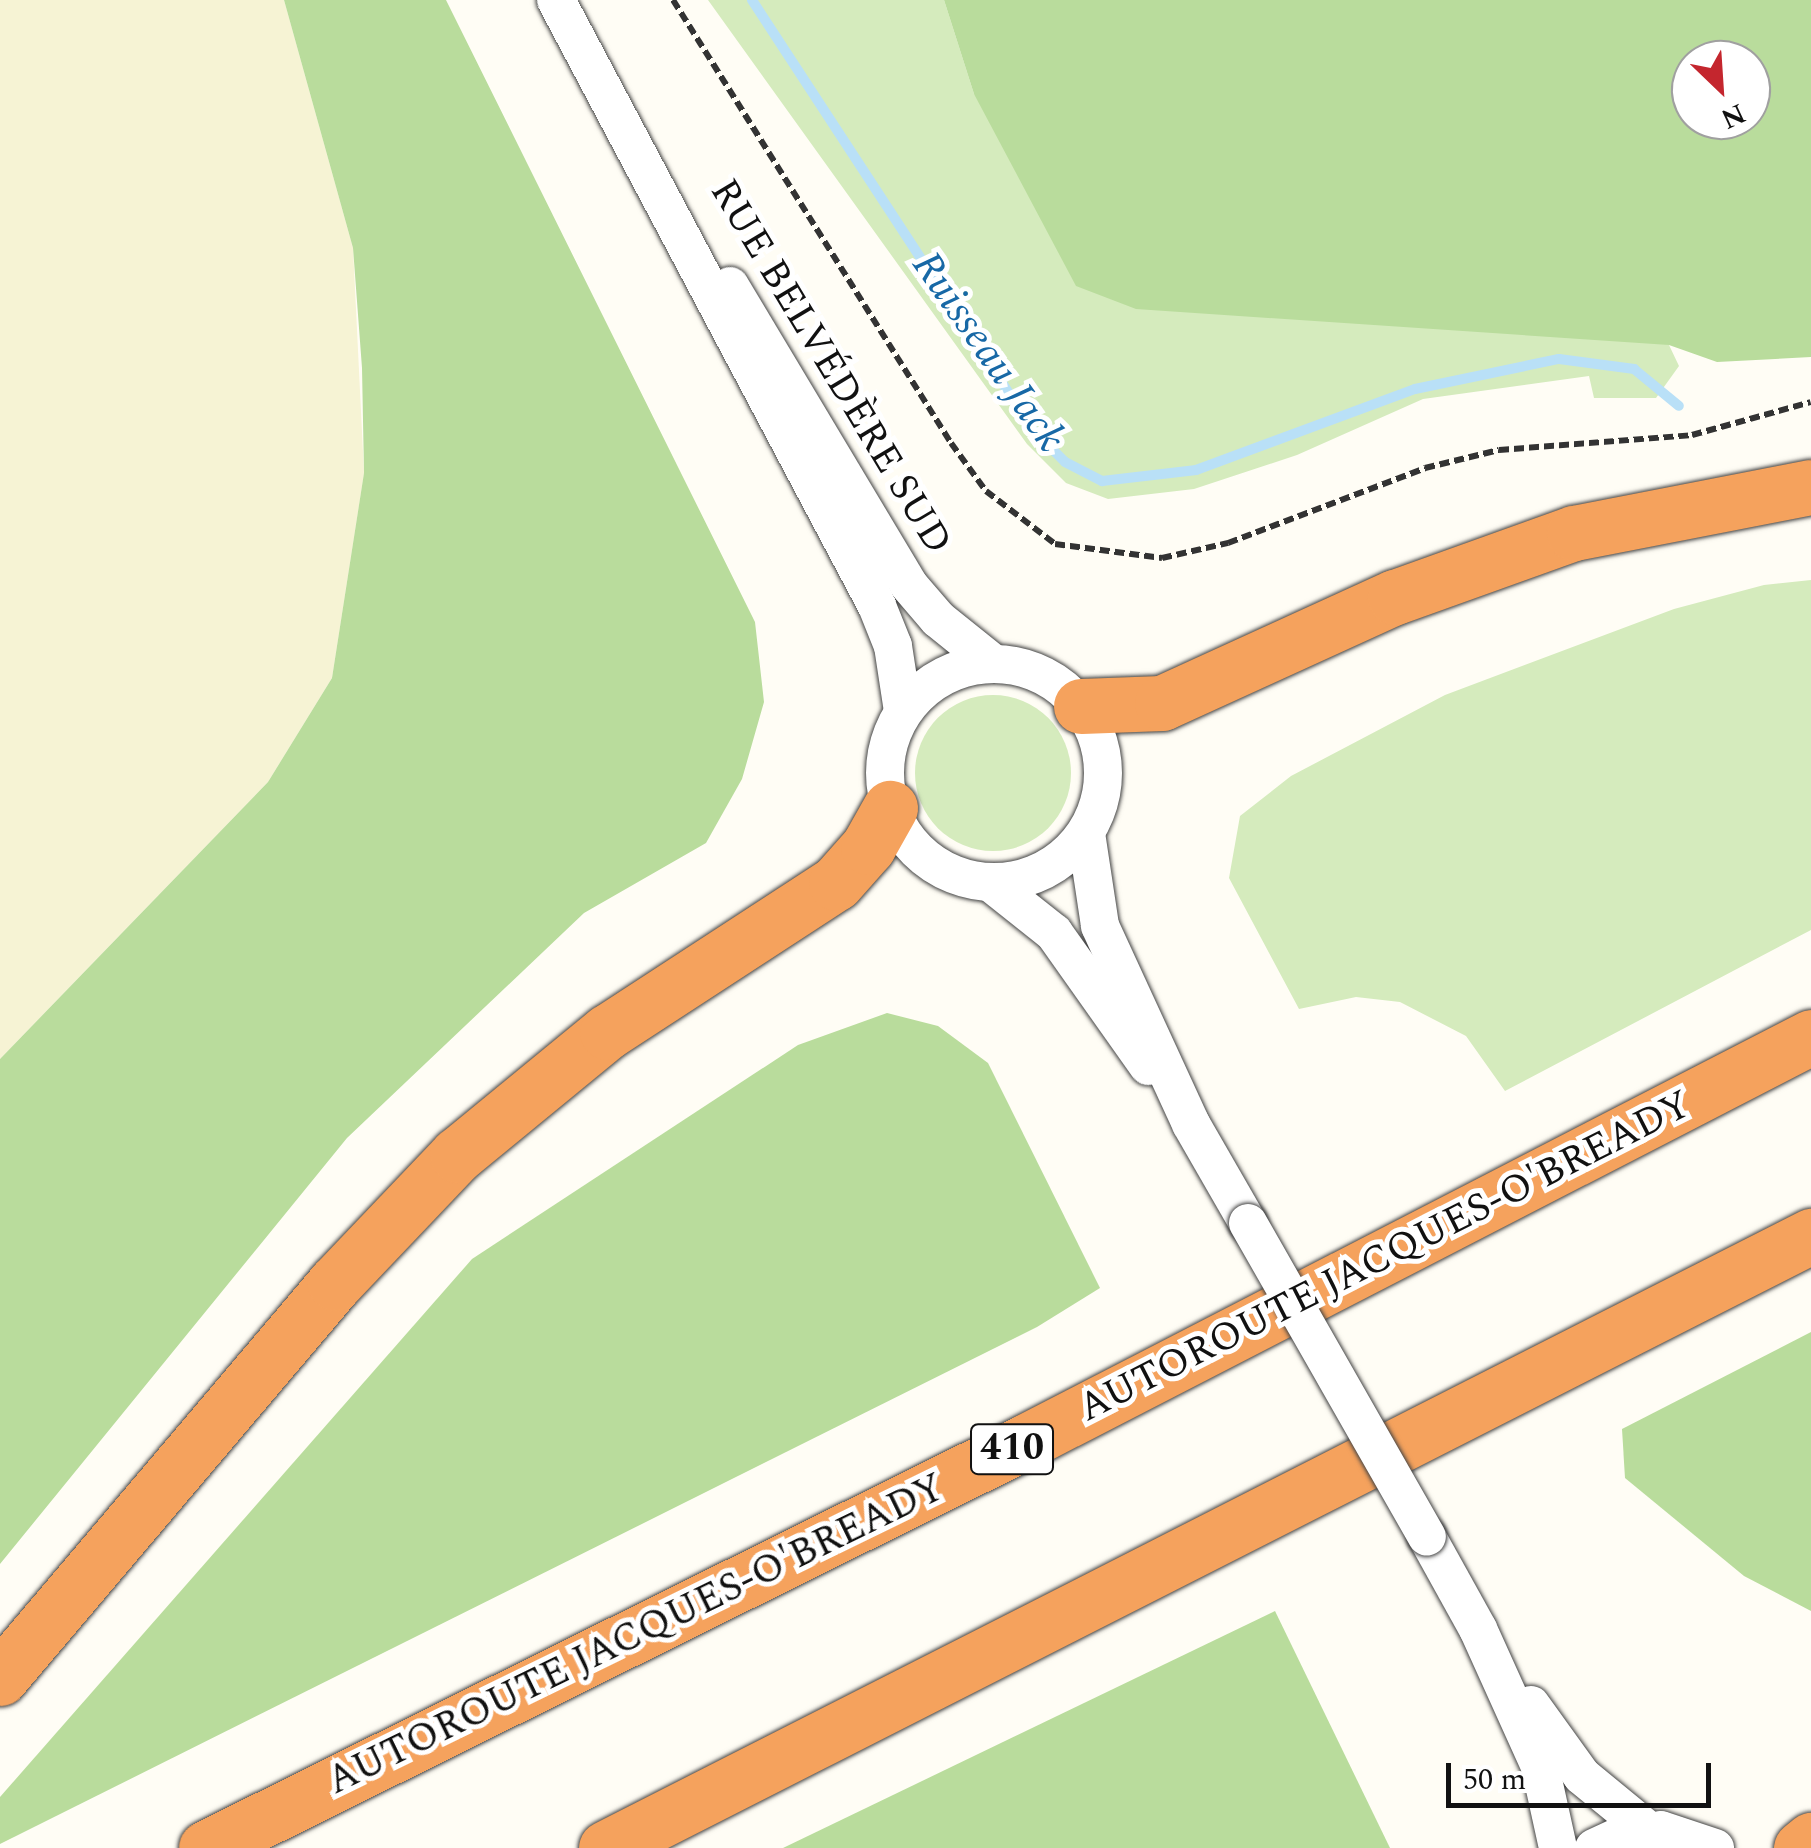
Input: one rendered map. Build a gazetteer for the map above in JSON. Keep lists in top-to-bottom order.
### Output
{
  "streets": {
    "highway": ["AUTOROUTE JACQUES-O'BREADY", "410"],
    "street": ["RUE BELVÉDÈRE SUD"]
  },
  "water": ["Ruisseau Jack"],
  "scale_bar": "50 m",
  "north": "bottom right"
}
